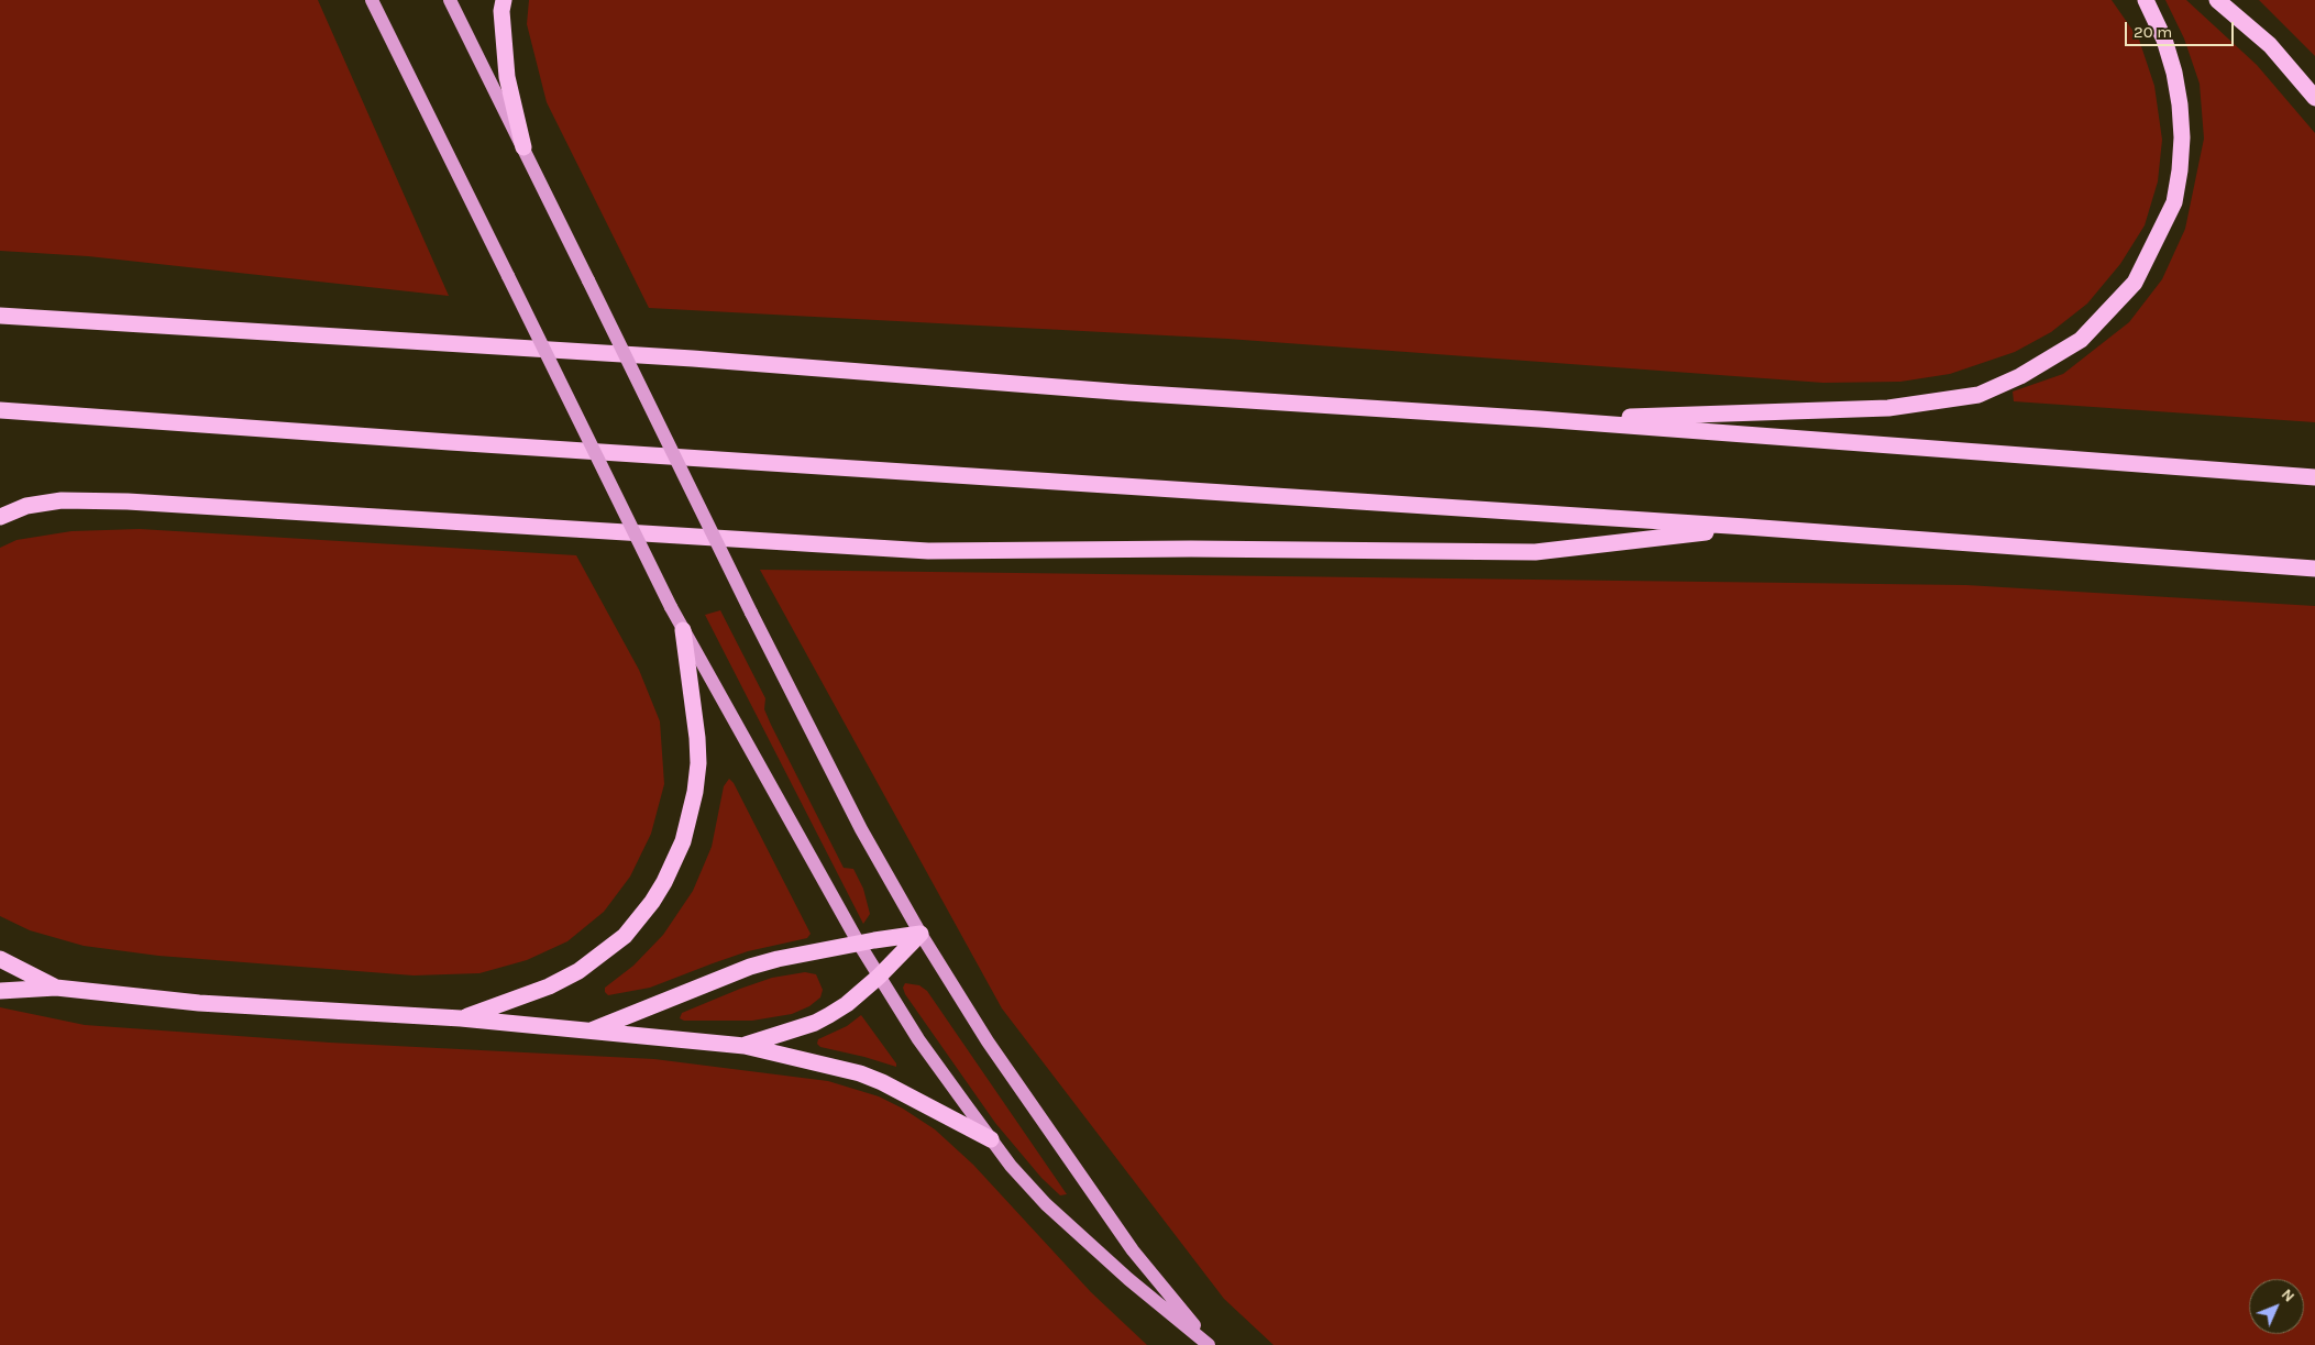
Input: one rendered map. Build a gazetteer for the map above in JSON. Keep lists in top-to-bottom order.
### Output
{
  "scale_bar": "20 m",
  "north": "top right"
}
